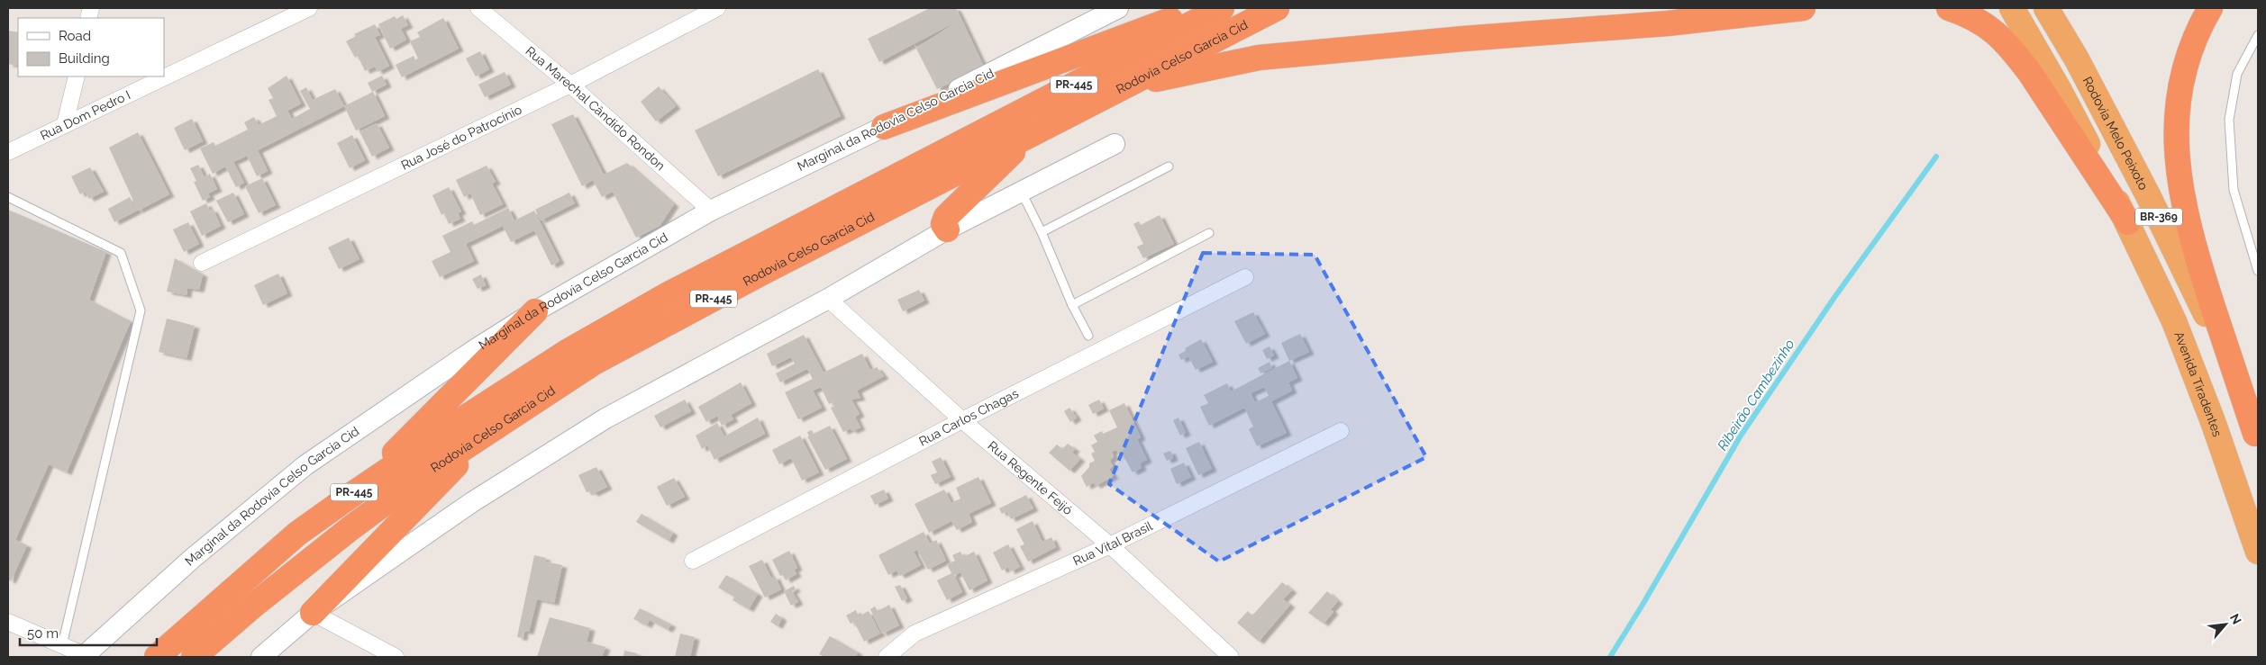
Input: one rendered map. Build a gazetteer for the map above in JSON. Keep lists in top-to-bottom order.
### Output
{
  "streets": {
    "highway": [
      "Rodovia Celso Garcia Cid",
      "PR-445",
      "Rodovia Melo Peixoto",
      "BR-369",
      "Avenida Tiradentes"
    ],
    "street": [
      "Rua Marechal Cândido Rondon",
      "Rua Dom Pedro I",
      "Marginal da Rodovia Celso Garcia Cid",
      "Rua José do Patrocínio",
      "Rua Carlos Chagas",
      "Rua Regente Feijó",
      "Rua Vital Brasil"
    ]
  },
  "crossings": [
    ["Rua Marechal Cândido Rondon", "Marginal da Rodovia Celso Garcia Cid"],
    ["Rua Marechal Cândido Rondon", "Rua José do Patrocínio"],
    ["BR-369", "Avenida Tiradentes"],
    ["Rua Carlos Chagas", "Rua Regente Feijó"],
    ["Rua Regente Feijó", "Rua Vital Brasil"]
  ],
  "water": ["Ribeirão Cambezinho"],
  "legend": ["Road", "Building"],
  "scale_bar": "50 m",
  "north": "top right"
}
